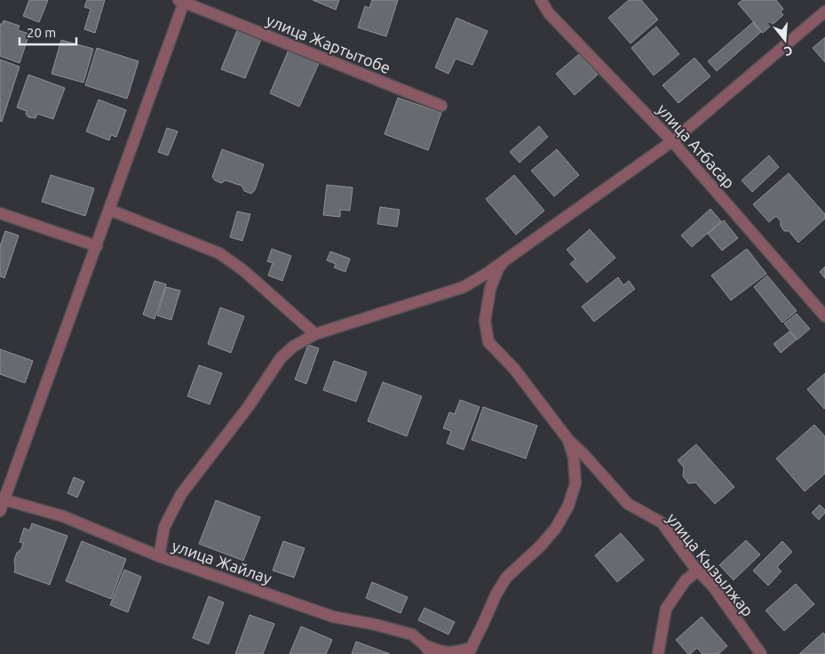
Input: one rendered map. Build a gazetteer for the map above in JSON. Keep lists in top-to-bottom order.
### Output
{
  "streets": {
    "street": [
      "улица Жартытобе",
      "улица Атбасар",
      "улица Жайлау",
      "улица Кызылжар"
    ]
  },
  "scale_bar": "20 m",
  "north": "bottom"
}
